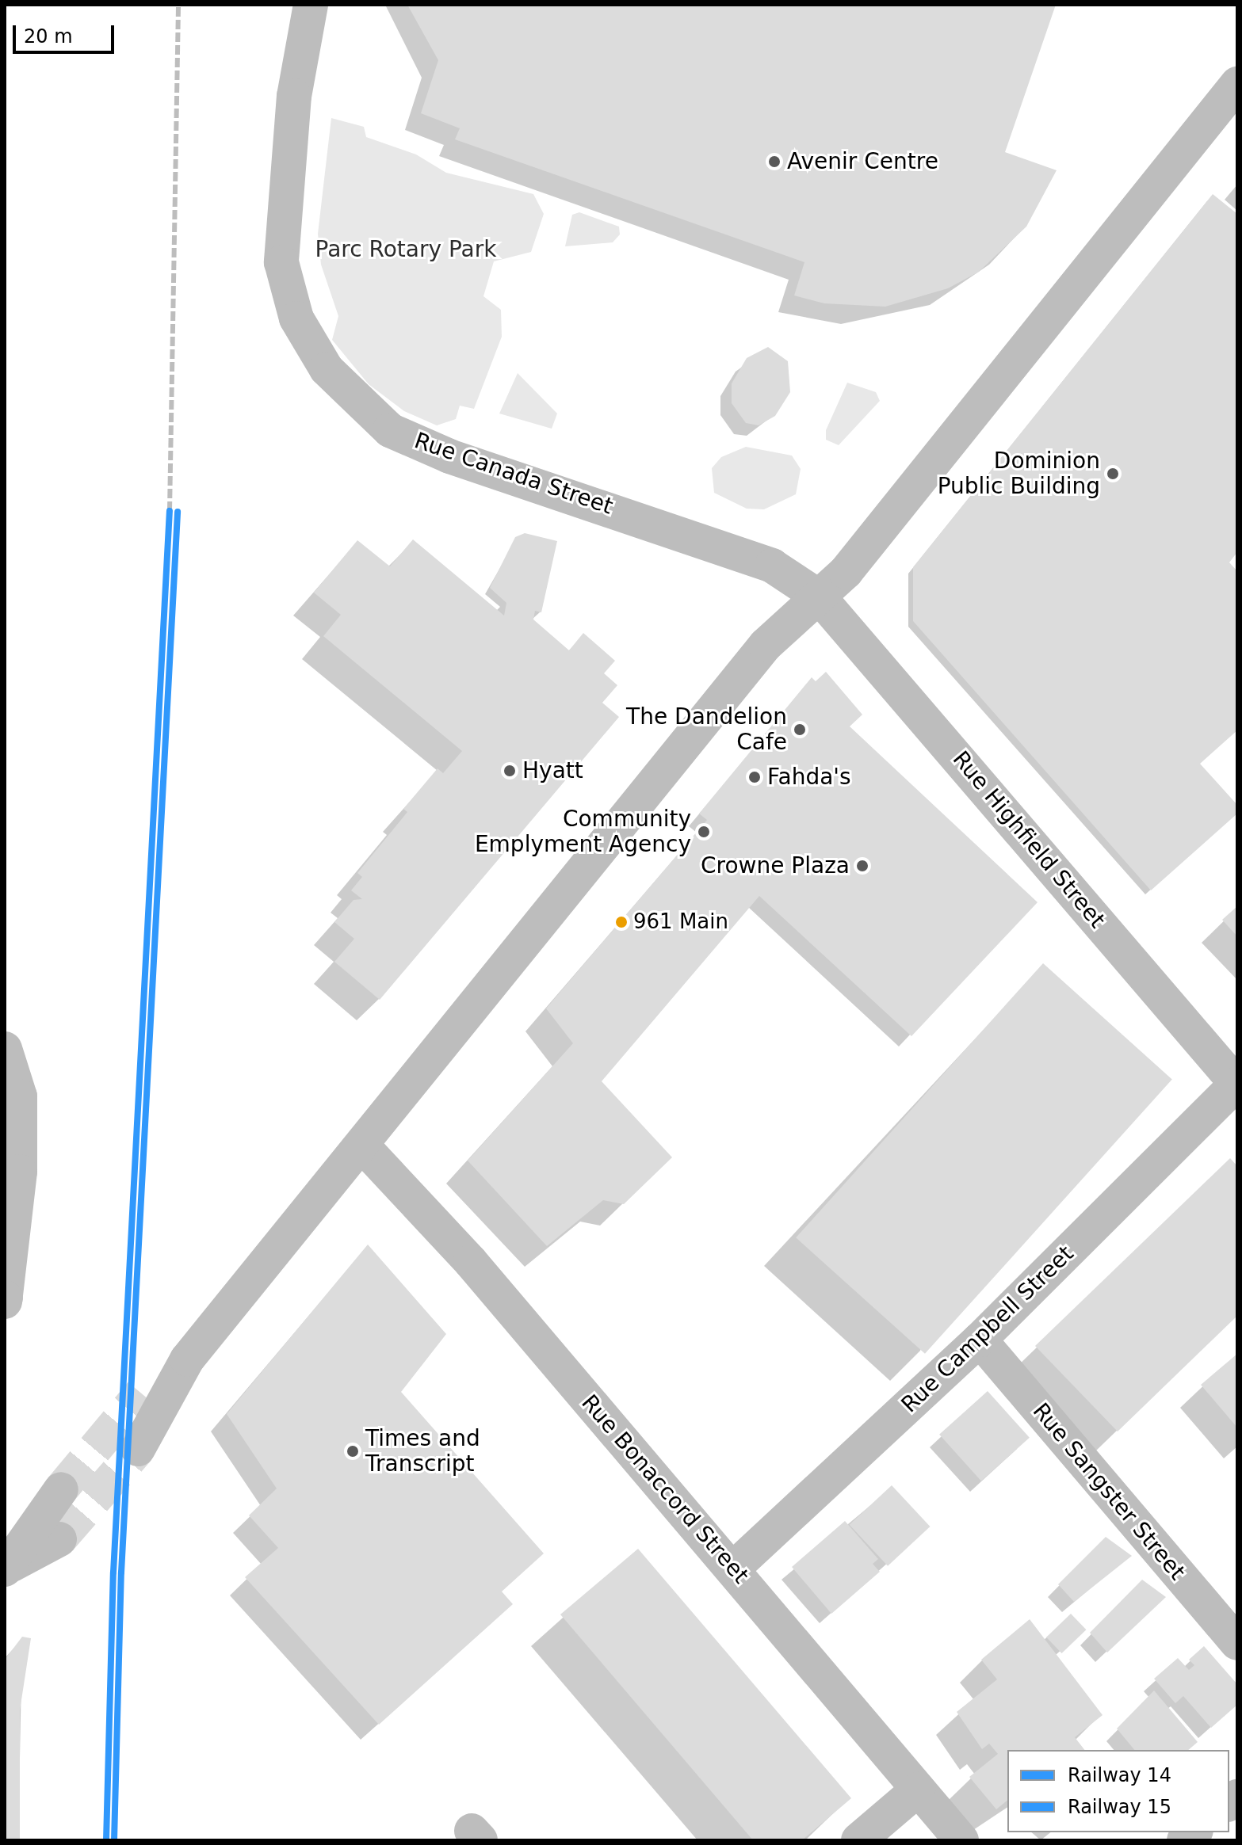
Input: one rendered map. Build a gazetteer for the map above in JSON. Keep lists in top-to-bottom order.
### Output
{
  "streets": {
    "street": [
      "Rue Canada Street",
      "Rue Highfield Street",
      "Rue Campbell Street",
      "Rue Bonaccord Street",
      "Rue Sangster Street"
    ]
  },
  "crossings": [
    ["Rue Canada Street", "Rue Highfield Street"],
    ["Rue Highfield Street", "Rue Campbell Street"],
    ["Rue Campbell Street", "Rue Bonaccord Street"],
    ["Rue Campbell Street", "Rue Sangster Street"]
  ],
  "parks": ["Parc Rotary Park"],
  "places": [
    "Avenir Centre",
    "Dominion Public Building",
    "The Dandelion Cafe",
    "Hyatt",
    "Fahda's",
    "Community Emplyment Agency",
    "Crowne Plaza",
    "961 Main",
    "Times and Transcript"
  ],
  "lines": ["rail line 14", "rail line 15"],
  "legend": ["Railway 14", "Railway 15"],
  "scale_bar": "20 m"
}
